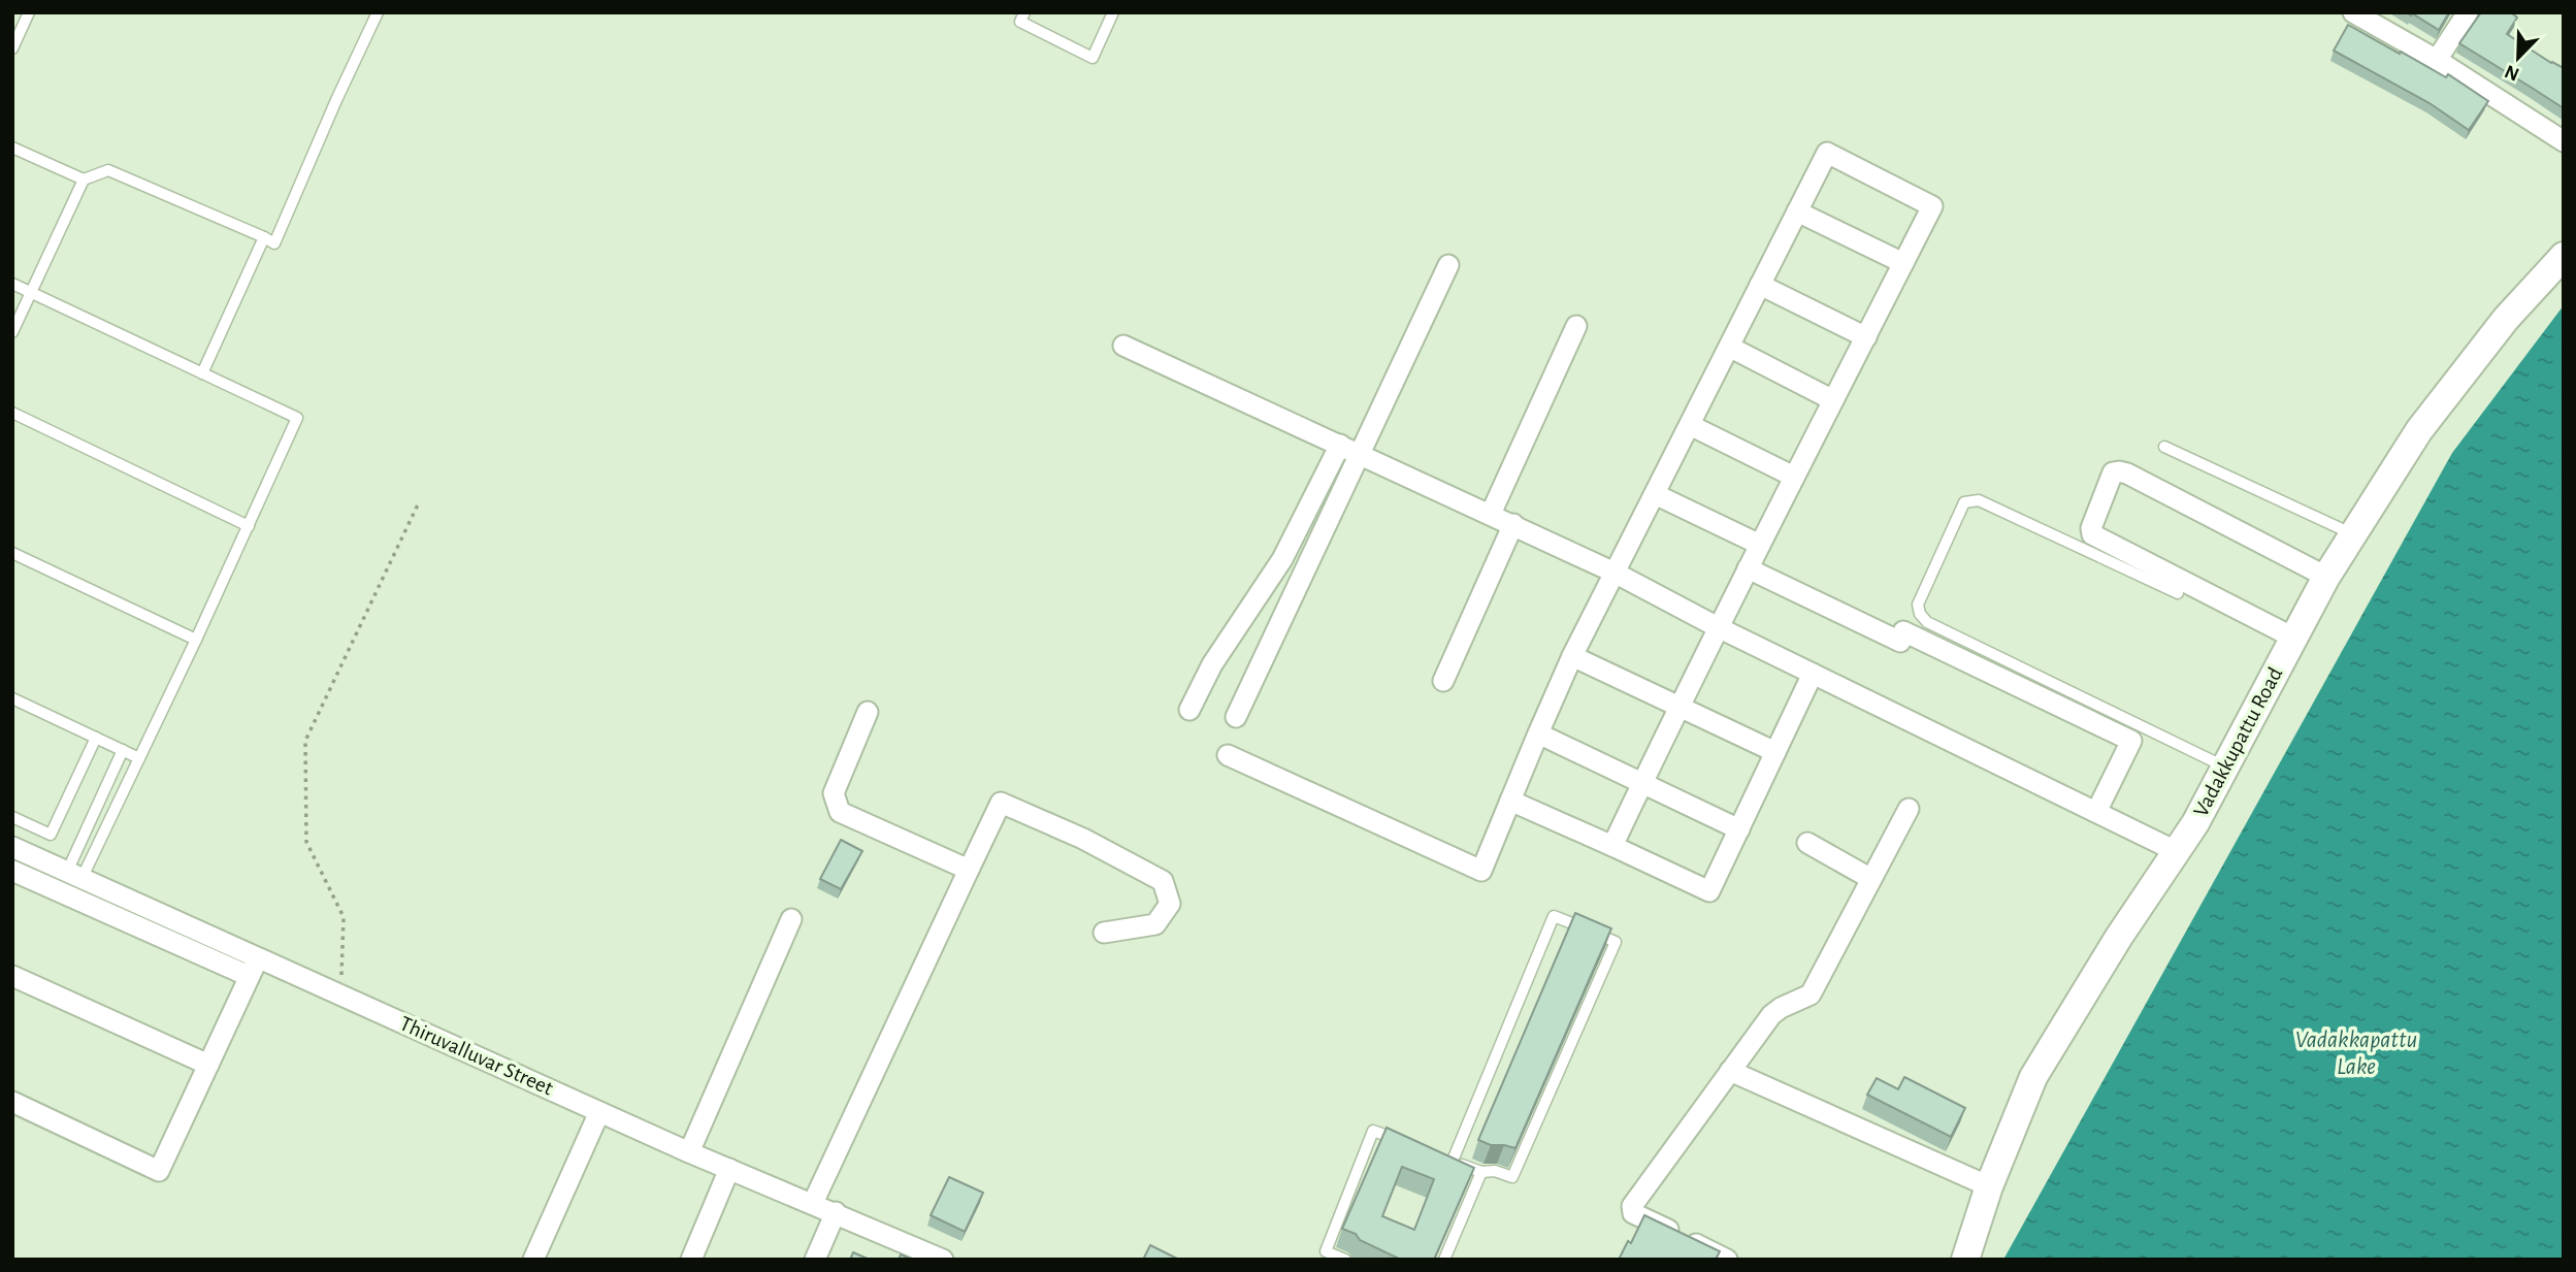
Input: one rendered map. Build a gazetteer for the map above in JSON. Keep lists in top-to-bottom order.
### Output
{
  "streets": {
    "street": ["Vadakkupattu Road", "Thiruvalluvar Street"]
  },
  "water": ["Vadakkapattu Lake"],
  "north": "bottom left"
}
